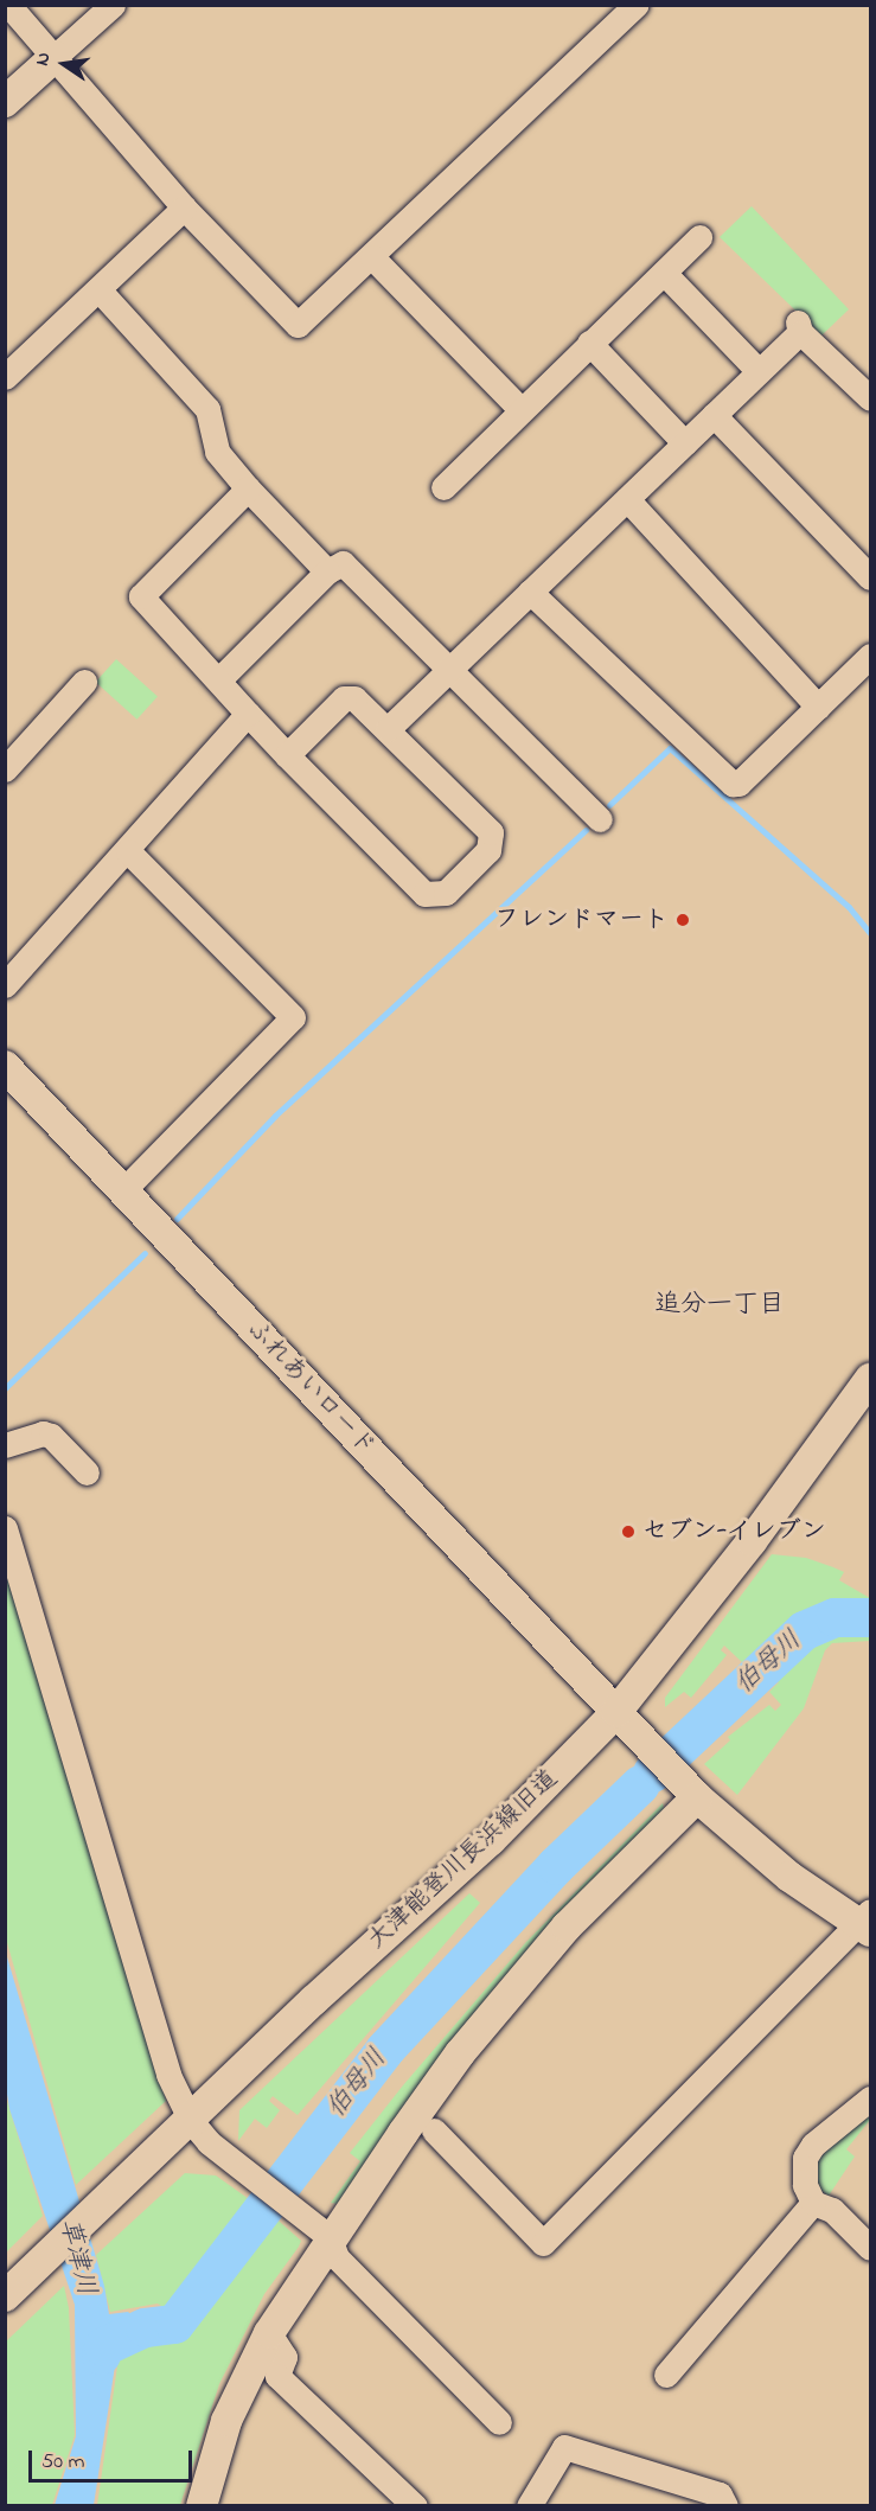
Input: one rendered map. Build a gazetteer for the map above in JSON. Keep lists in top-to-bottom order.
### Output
{
  "streets": {
    "street": ["ふれあいロード", "大津能登川長浜線旧道"]
  },
  "crossings": [
    ["ふれあいロード", "大津能登川長浜線旧道"]
  ],
  "districts": ["追分一丁目"],
  "water": ["伯母川", "草津川"],
  "places": ["フレンドマート", "セブン-イレブン"],
  "scale_bar": "50 m",
  "north": "left"
}
